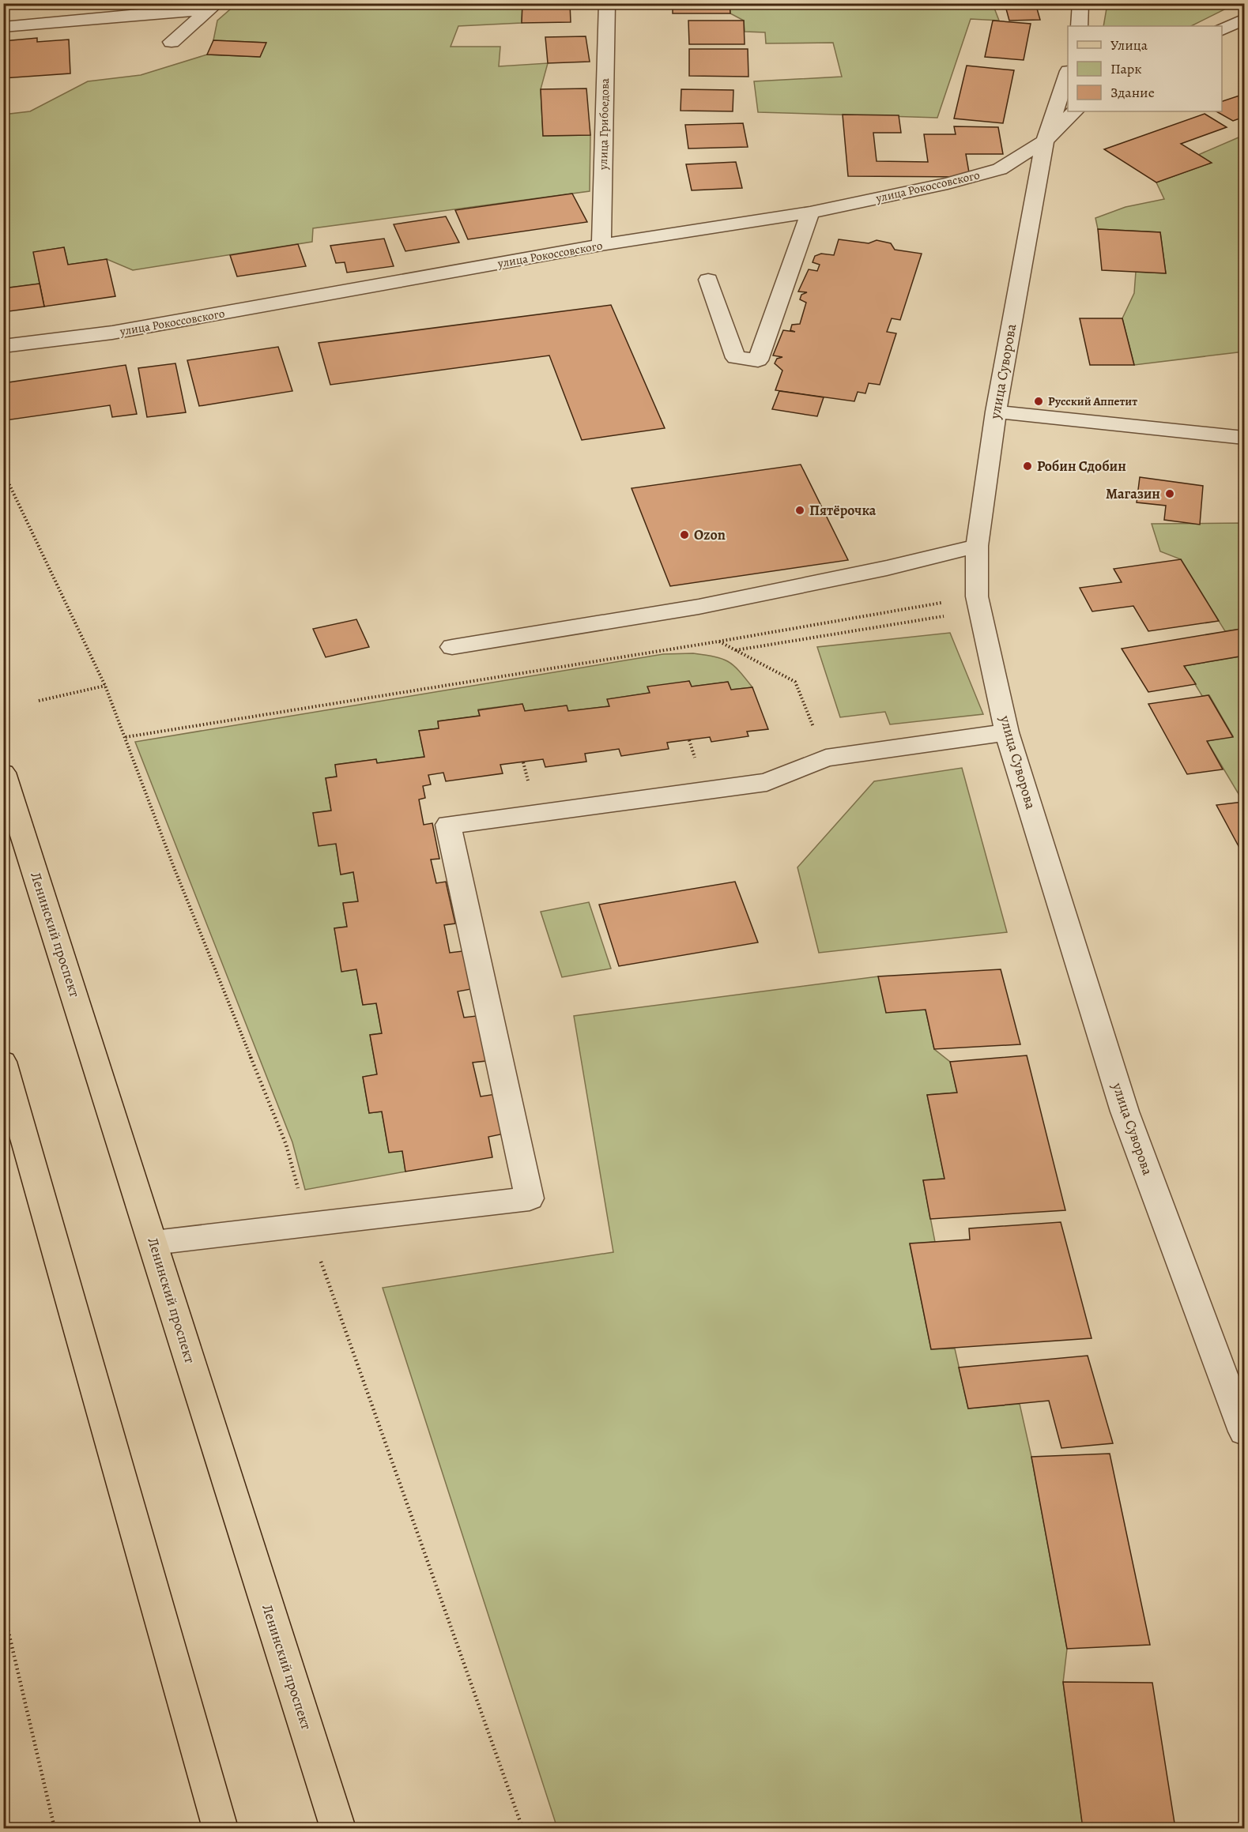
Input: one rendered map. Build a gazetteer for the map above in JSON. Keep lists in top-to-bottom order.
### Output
{
  "streets": {
    "main road": ["Ленинский проспект"],
    "street": ["улица Грибоедова", "улица Рокоссовского", "улица Суворова"]
  },
  "crossings": [
    ["улица Грибоедова", "улица Рокоссовского"],
    ["улица Рокоссовского", "улица Суворова"]
  ],
  "places": [
    "Русский Аппетит",
    "Робин Сдобин",
    "Магазин",
    "Пятёрочка",
    "Ozon"
  ],
  "legend": ["Улица", "Парк", "Здание"]
}
